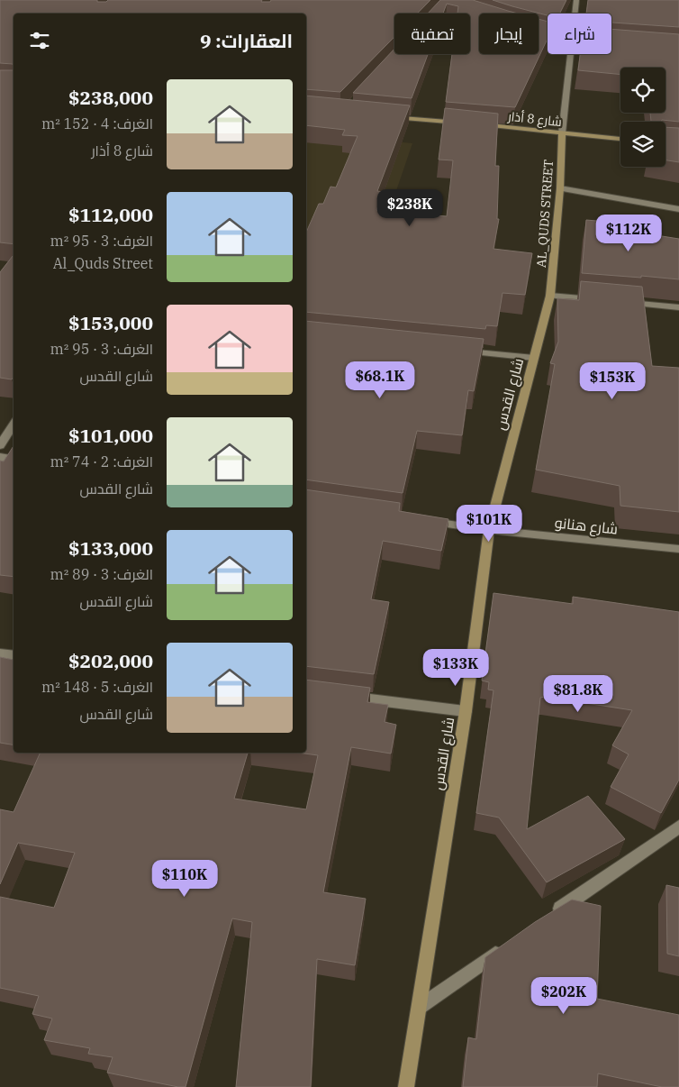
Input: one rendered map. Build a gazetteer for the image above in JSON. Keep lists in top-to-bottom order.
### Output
{
  "streets": {
    "main road": ["شارع 8 أذار", "AL_QUDS STREET", "شارع القدس"],
    "street": ["شارع هنانو"]
  },
  "crossings": [
    ["شارع 8 أذار", "AL_QUDS STREET"],
    ["AL_QUDS STREET", "شارع القدس"],
    ["شارع القدس", "شارع هنانو"]
  ],
  "page": {
    "chip": ["شراء", "إيجار", "تصفية"],
    "heading": "العقارات: 9",
    "list": [
      {
        "name": "$238,000",
        "note": "الغرف: 4 · 152 m² · شارع 8 أذار"
      },
      {
        "name": "$112,000",
        "note": "الغرف: 3 · 95 m² · Al_Quds Street"
      },
      {
        "name": "$153,000",
        "note": "الغرف: 3 · 95 m² · شارع القدس"
      },
      {
        "name": "$101,000",
        "note": "الغرف: 2 · 74 m² · شارع القدس"
      },
      {
        "name": "$133,000",
        "note": "الغرف: 3 · 89 m² · شارع القدس"
      },
      {
        "name": "$202,000",
        "note": "الغرف: 5 · 148 m² · شارع القدس"
      }
    ],
    "price": [
      "$238K",
      "$112K",
      "$68.1K",
      "$153K",
      "$101K",
      "$133K",
      "$81.8K",
      "$110K",
      "$202K"
    ]
  }
}
